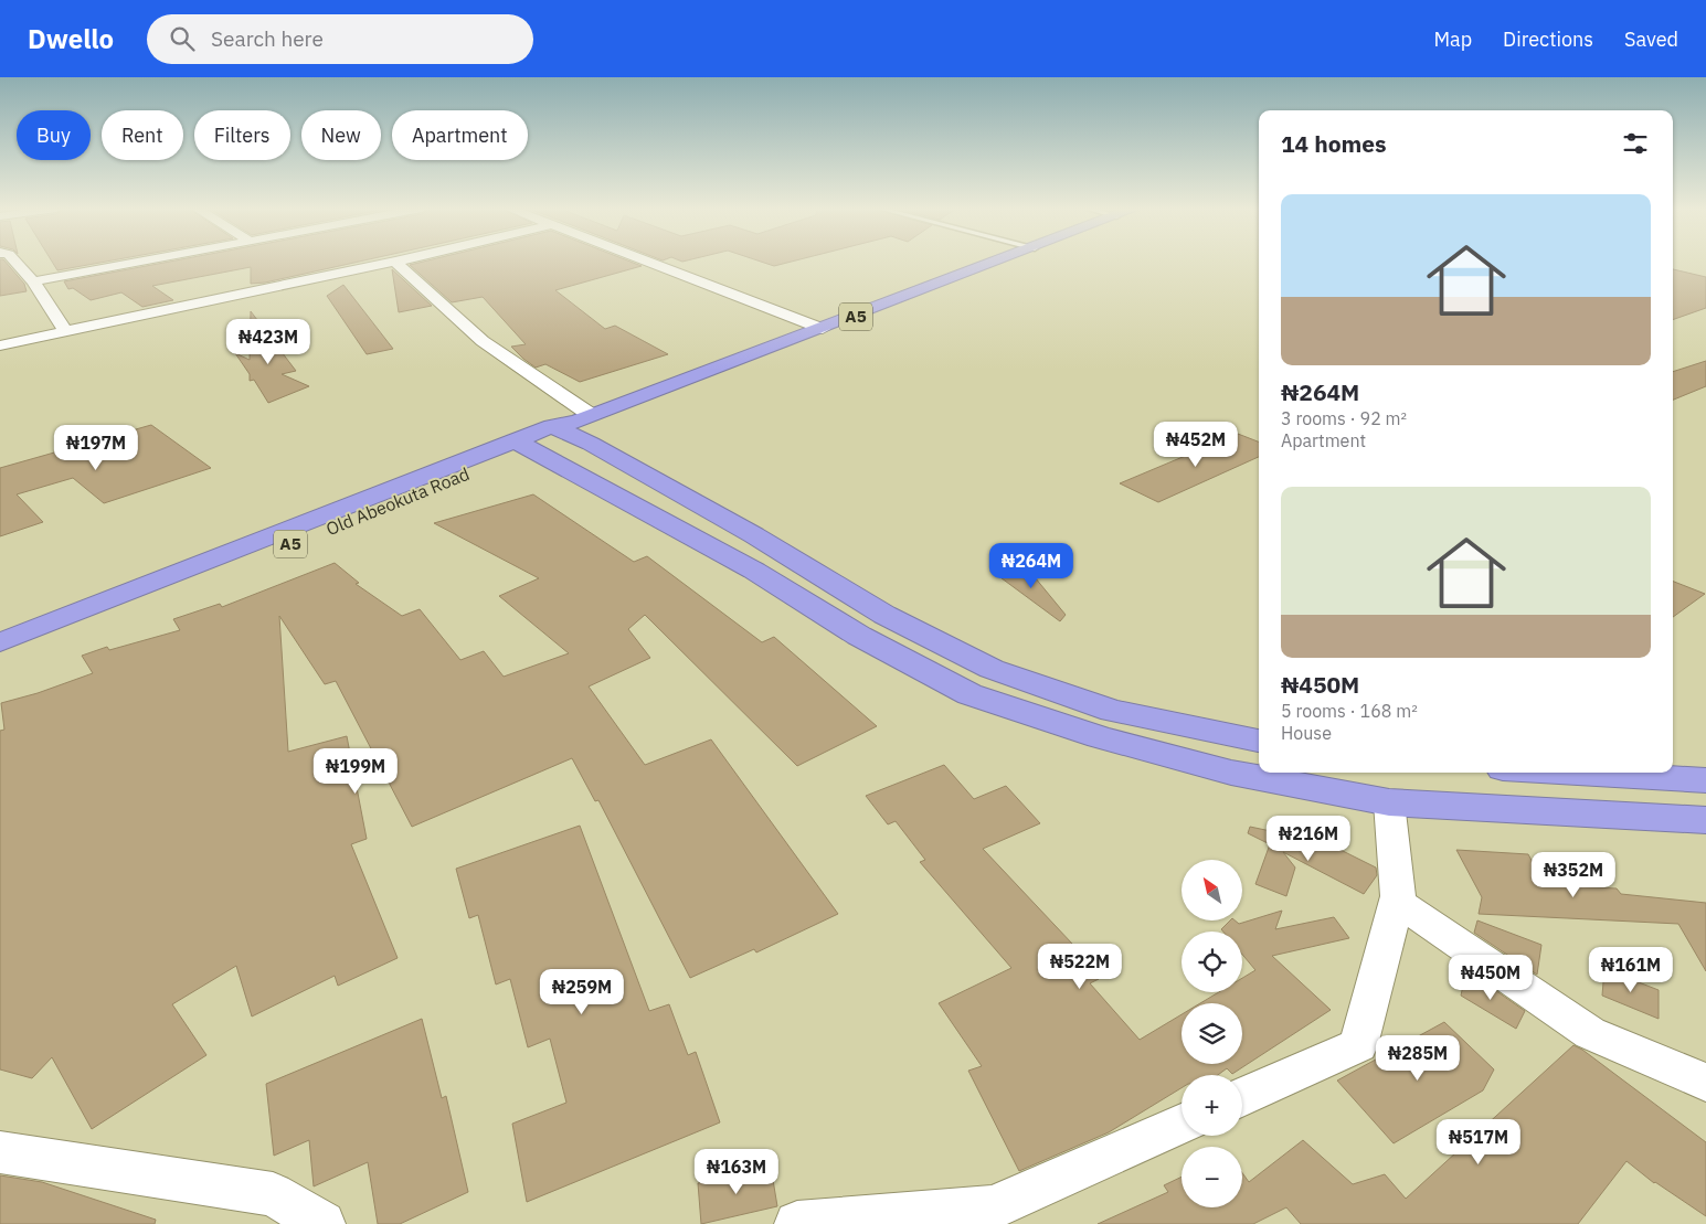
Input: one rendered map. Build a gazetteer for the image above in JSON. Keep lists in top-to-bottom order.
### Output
{
  "streets": {
    "highway": ["A5", "Old Abeokuta Road"]
  },
  "north": "top left",
  "page": {
    "header": "Dwello",
    "search": "Search here",
    "nav": ["Map", "Directions", "Saved"],
    "chip": [
      "Buy",
      "Rent",
      "Filters",
      "New",
      "Apartment"
    ],
    "heading": "14 homes",
    "list": [
      {
        "name": "₦264M",
        "note": "3 rooms · 92 m² · Apartment"
      },
      {
        "name": "₦450M",
        "note": "5 rooms · 168 m² · House"
      }
    ],
    "price": [
      "₦423M",
      "₦452M",
      "₦197M",
      "₦264M",
      "₦199M",
      "₦216M",
      "₦352M",
      "₦522M",
      "₦161M",
      "₦450M",
      "₦259M",
      "₦285M",
      "₦517M",
      "₦163M"
    ],
    "map_buttons": ["+", "−"]
  }
}
